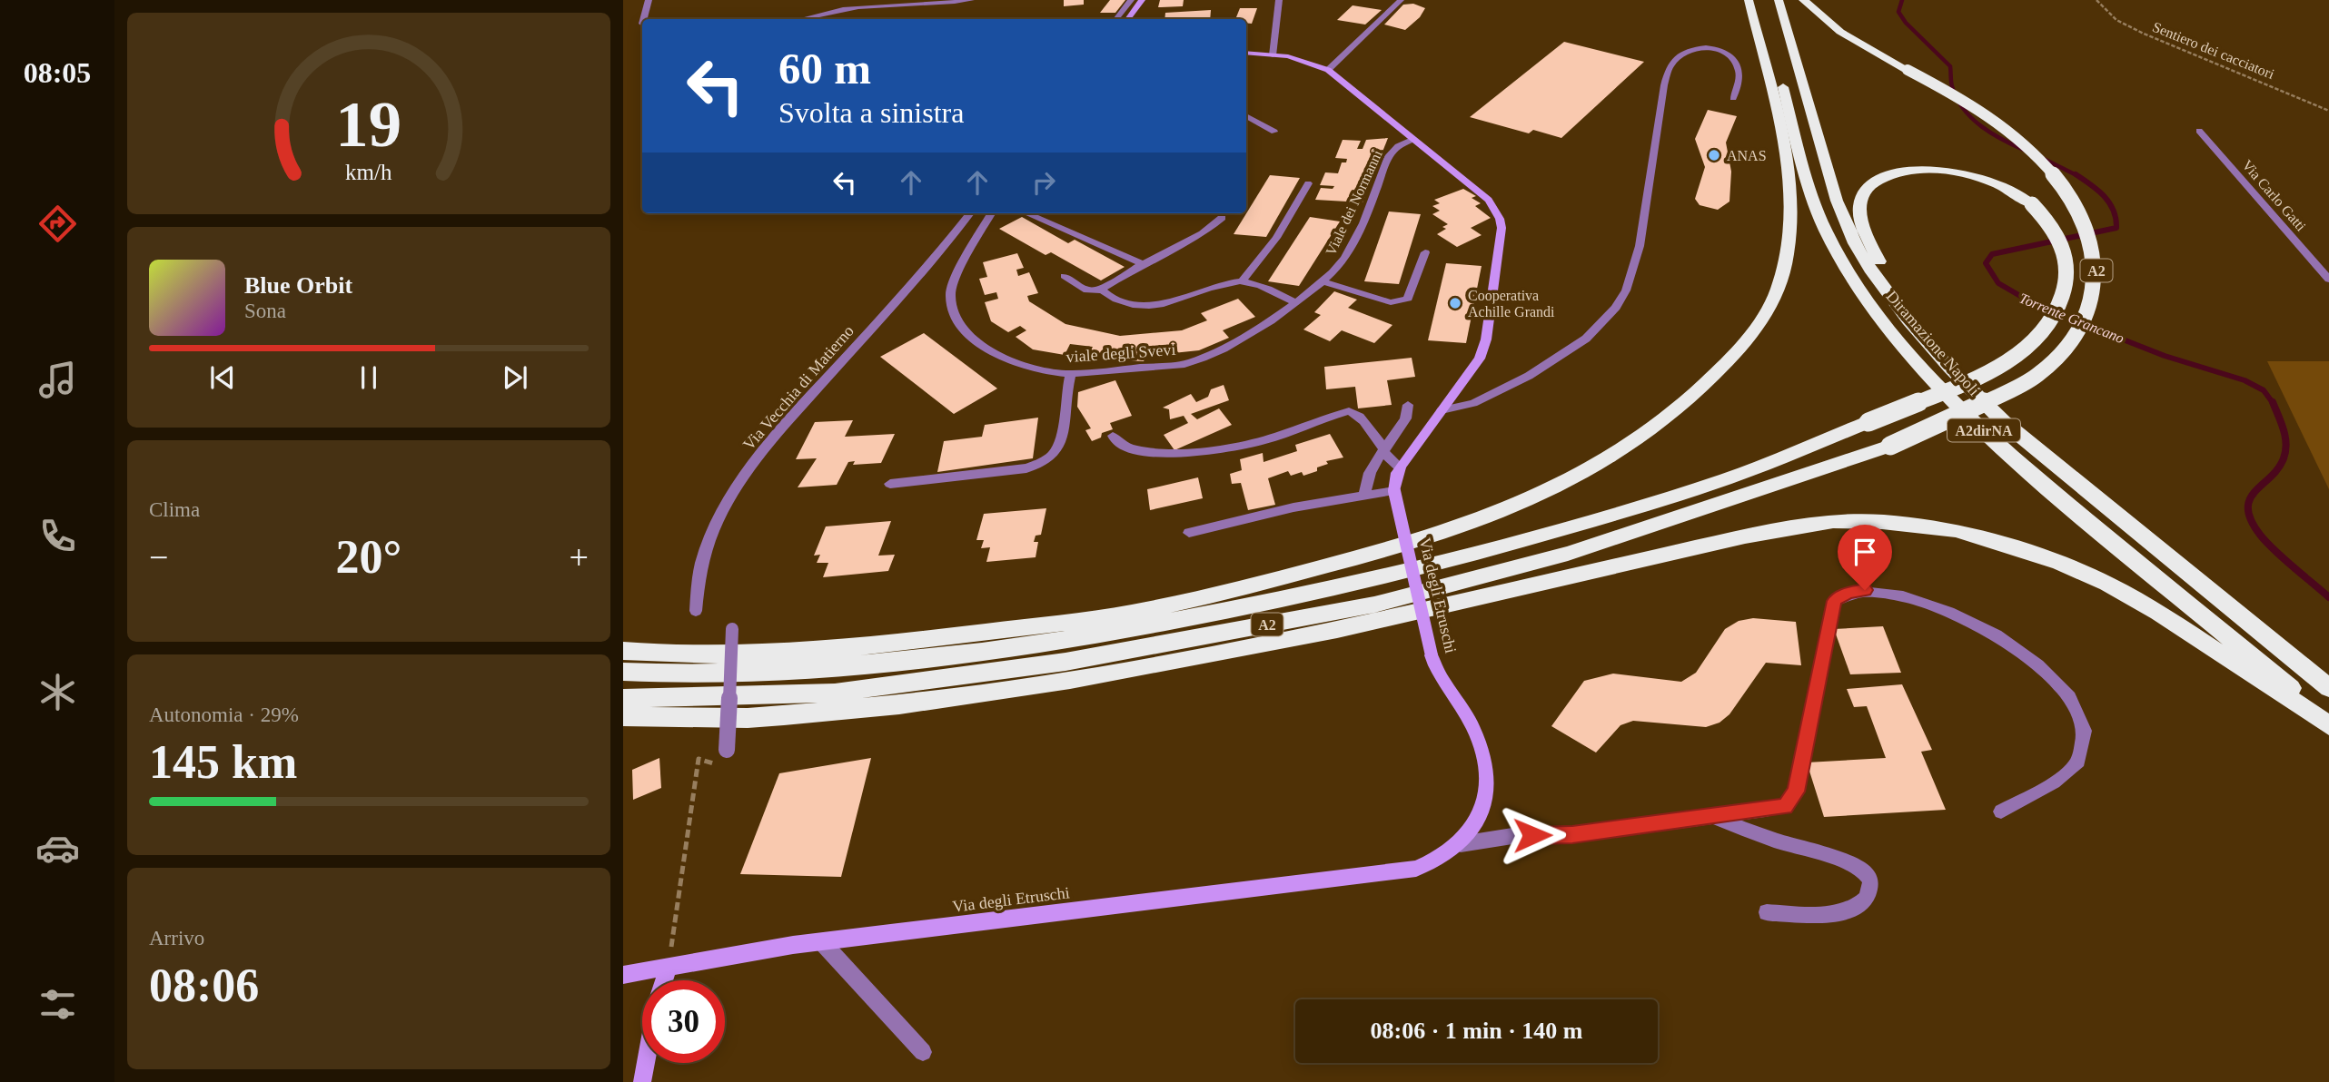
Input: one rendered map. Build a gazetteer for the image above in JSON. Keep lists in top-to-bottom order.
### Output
{
  "streets": {
    "highway": ["A2", "Diramazione Napoli", "A2dirNA"],
    "main road": ["Via degli Etruschi"],
    "street": [
      "Via Carlo Gatti",
      "Viale dei Normanni",
      "viale degli Svevi",
      "Via Vecchia di Matierno"
    ],
    "path": ["Sentiero dei cacciatori"]
  },
  "crossings": [
    ["Viale dei Normanni", "viale degli Svevi"],
    ["Viale dei Normanni", "Via degli Etruschi"]
  ],
  "water": ["Torrente Grancano"],
  "places": ["ANAS", "Cooperativa Achille Grandi"],
  "page": {
    "tabs": "08:05",
    "turn": ["60 m", "Svolta a sinistra"],
    "song": ["Blue Orbit", "Sona"],
    "tile": [
      "Clima",
      ["Autonomia · 29%", "145 km"],
      ["Arrivo", "08:06"]
    ],
    "heat": ["−", "20°", "+"],
    "limit": "30",
    "trip": "08:06 · 1 min · 140 m",
    "gauge": ["19", "km/h"]
  }
}
